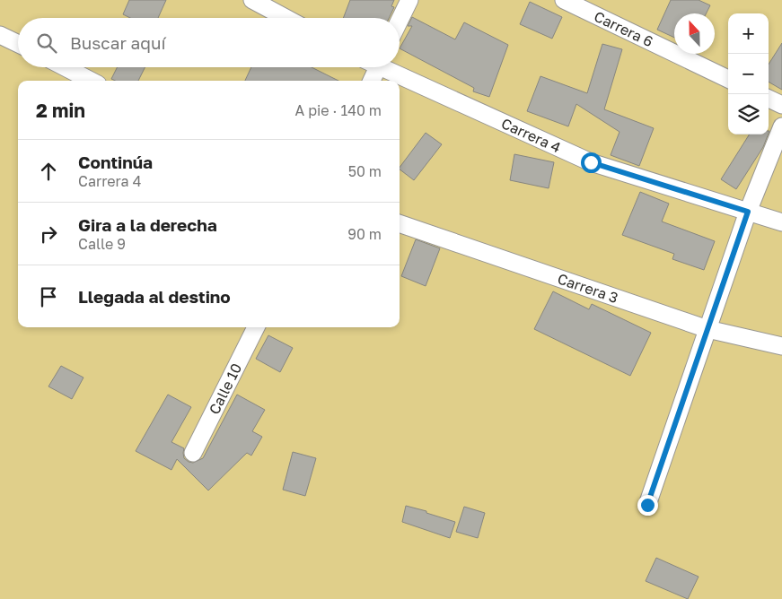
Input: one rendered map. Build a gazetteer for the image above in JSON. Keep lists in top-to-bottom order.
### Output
{
  "streets": {
    "street": [
      "Carrera 6",
      "Carrera 4",
      "Carrera 3",
      "Calle 10"
    ]
  },
  "north": "top",
  "page": {
    "map_buttons": ["+", "−"],
    "search": "Buscar aquí",
    "heading": ["2 min", "A pie · 140 m"],
    "list": [
      ["Continúa", "Carrera 4", "50 m"],
      ["Gira a la derecha", "Calle 9", "90 m"],
      "Llegada al destino"
    ]
  }
}
